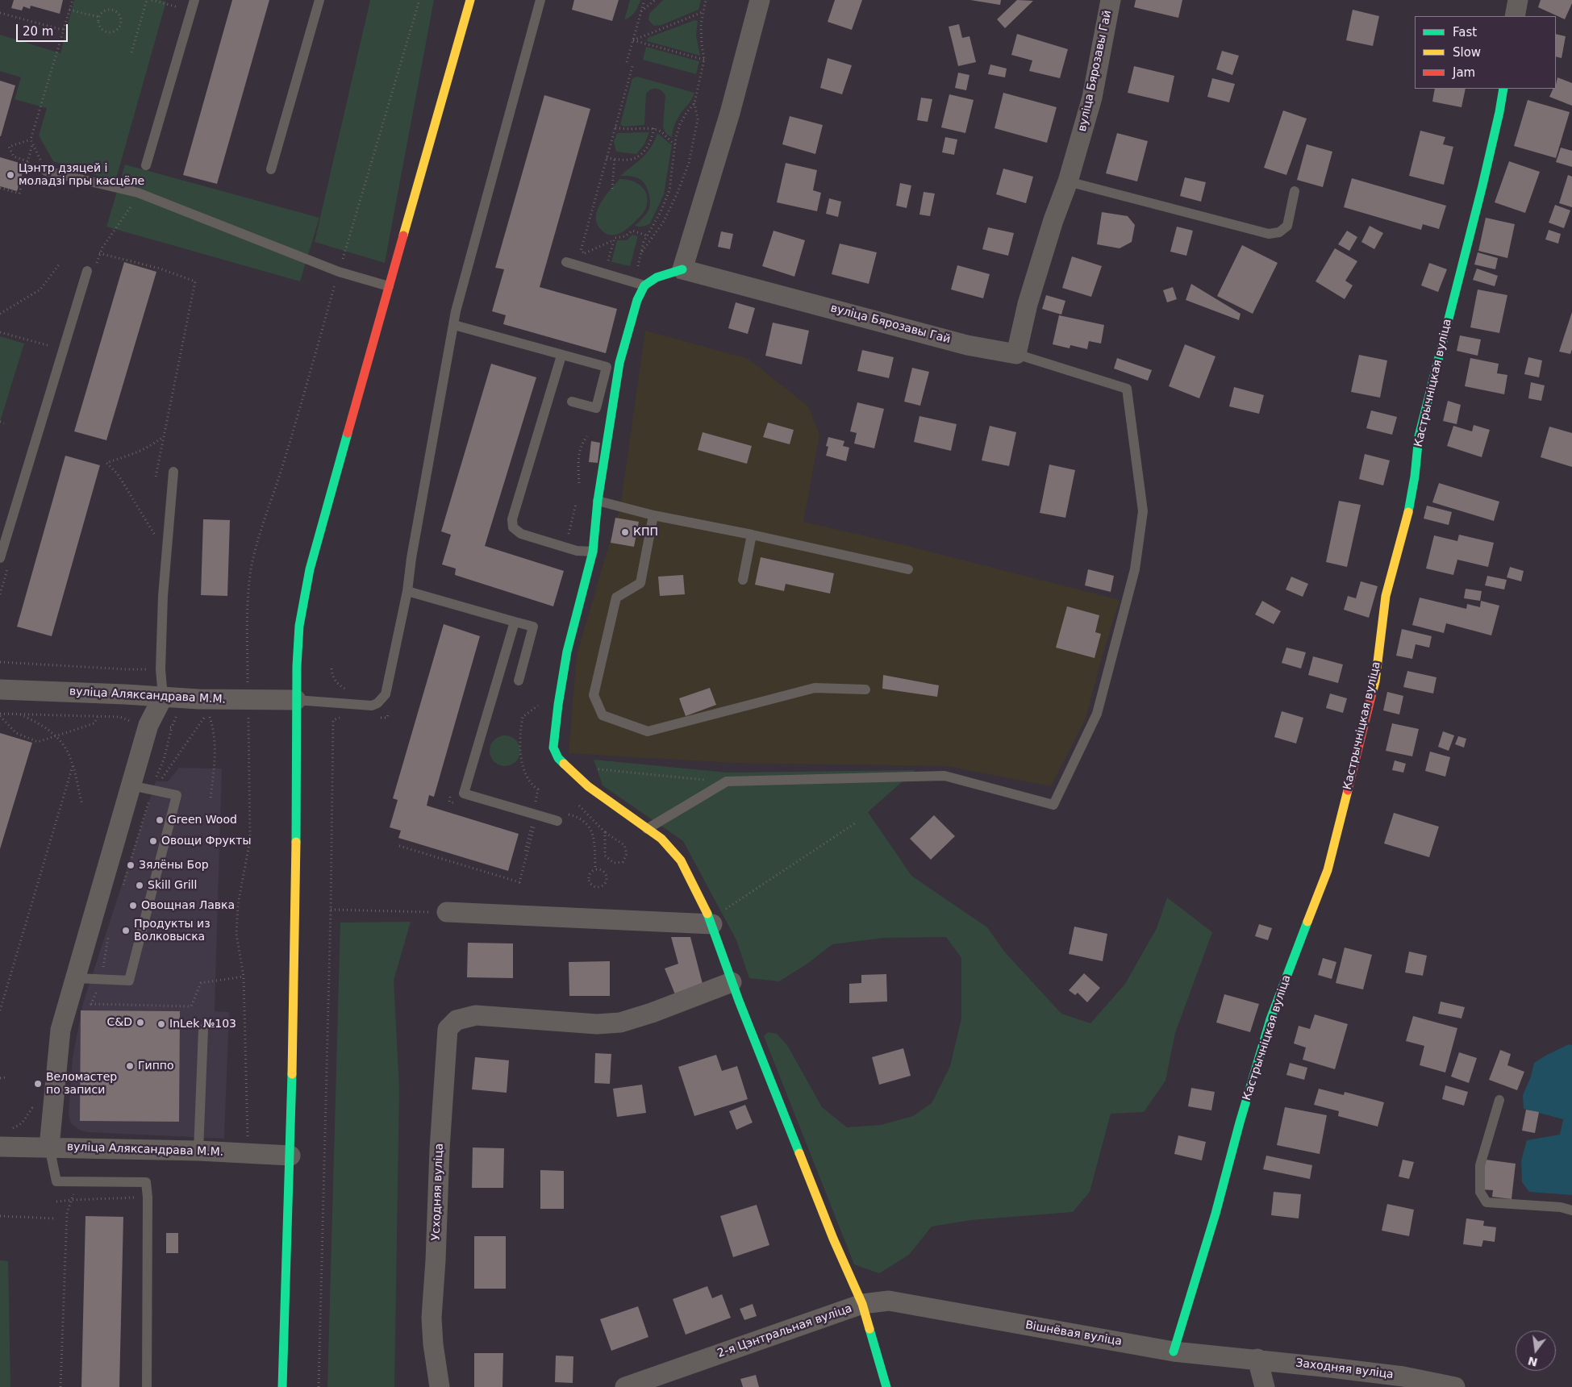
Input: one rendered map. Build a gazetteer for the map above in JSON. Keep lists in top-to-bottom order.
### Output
{
  "streets": {
    "street": [
      "вуліца Бярозавы Гай",
      "Кастрычніцкая вуліца",
      "вуліца Аляксандрава М.М.",
      "Усходняя вуліца",
      "2-я Цэнтральная вуліца",
      "Вішнёвая вуліца",
      "Заходняя вуліца"
    ]
  },
  "crossings": [
    ["Кастрычніцкая вуліца", "Вішнёвая вуліца"],
    ["2-я Цэнтральная вуліца", "Вішнёвая вуліца"],
    ["Вішнёвая вуліца", "Заходняя вуліца"]
  ],
  "places": [
    "Цэнтр дзяцей і моладзі пры касцёле",
    "КПП",
    "Green Wood",
    "Овощи Фрукты",
    "Зялёны Бор",
    "Skill Grill",
    "Овощная Лавка",
    "Продукты из Волковыска",
    "C&D",
    "InLek №103",
    "Гиппо",
    "Веломастер по записи"
  ],
  "legend": ["Fast", "Slow", "Jam"],
  "scale_bar": "20 m",
  "north": "bottom"
}
